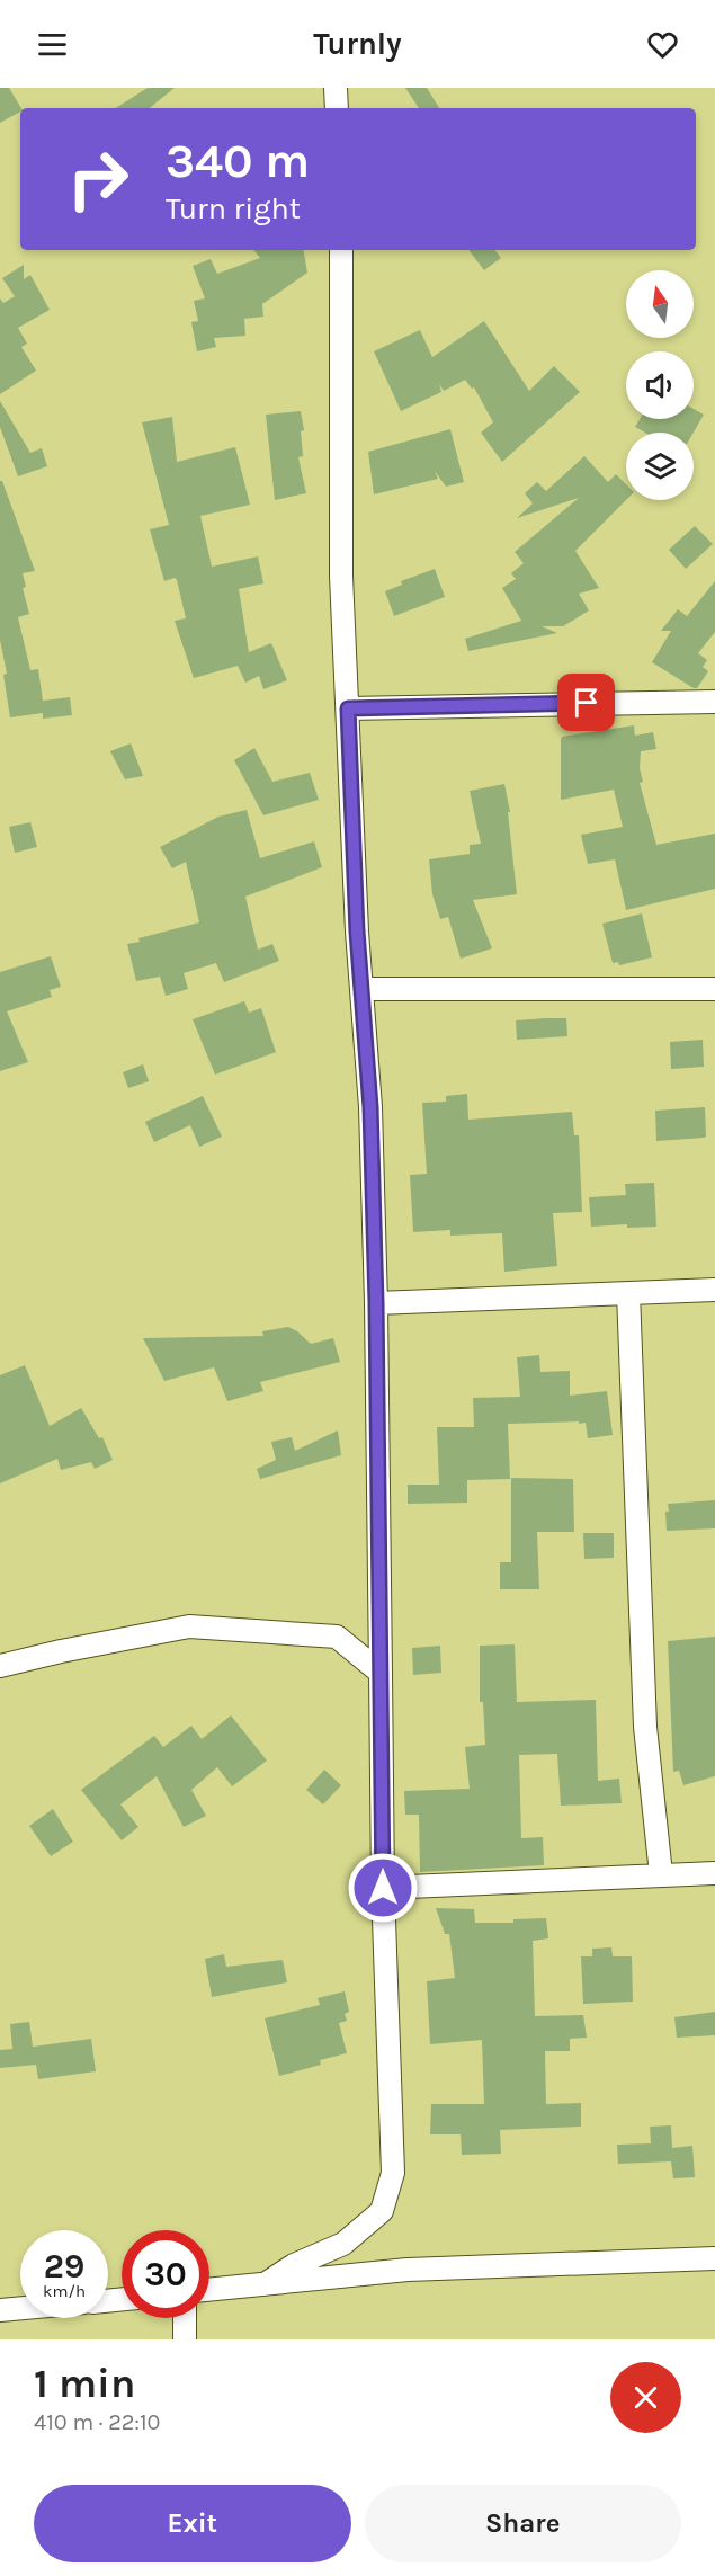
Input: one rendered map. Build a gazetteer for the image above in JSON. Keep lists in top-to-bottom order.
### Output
{
  "north": "top",
  "page": {
    "header": "Turnly",
    "turn": ["340 m", "Turn right"],
    "speed": "29 km/h",
    "limit": "30",
    "heading": ["1 min", "410 m · 22:10"],
    "buttons": ["Exit", "Share"]
  }
}
